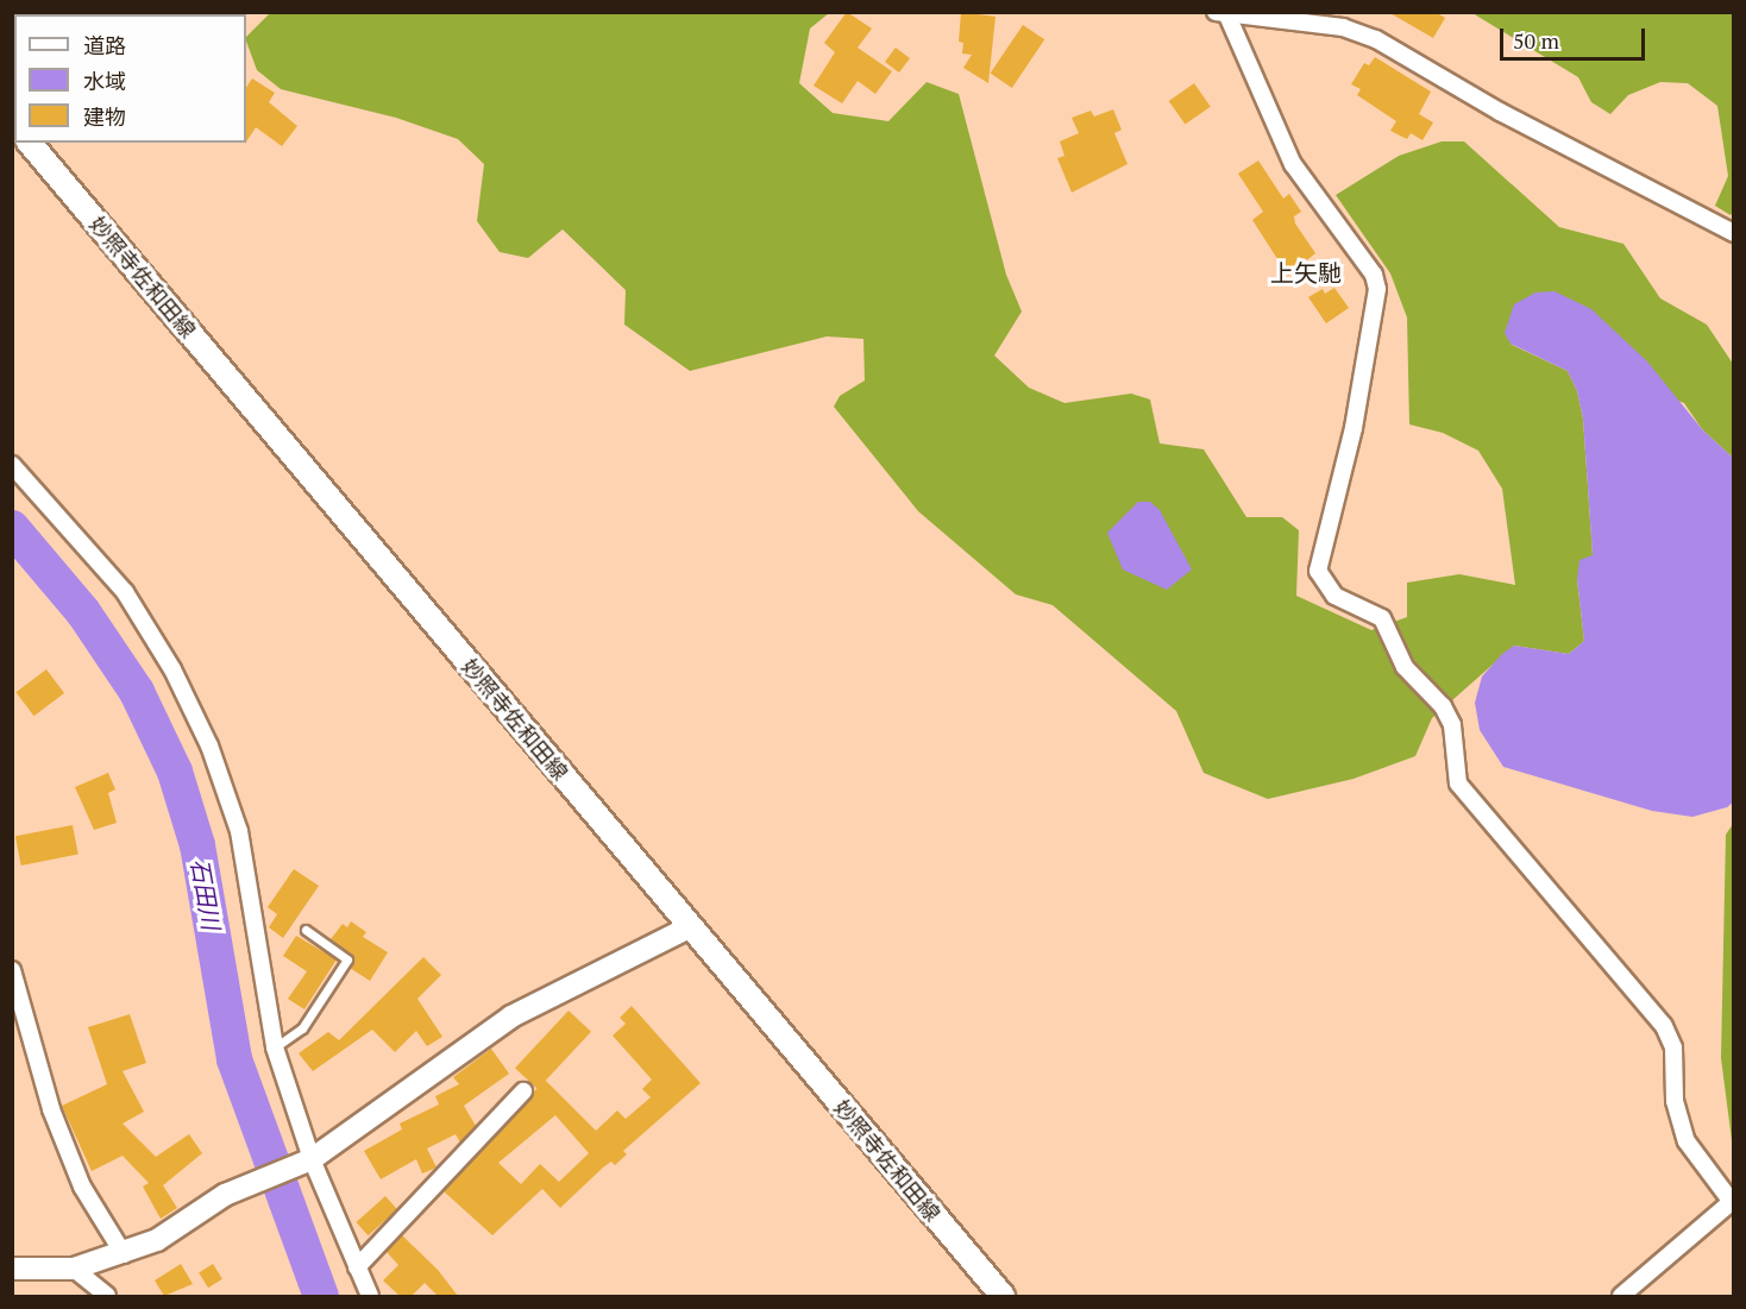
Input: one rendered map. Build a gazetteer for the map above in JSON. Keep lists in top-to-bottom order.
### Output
{
  "streets": {
    "main road": ["妙照寺佐和田線"]
  },
  "districts": ["上矢馳"],
  "water": ["石田川"],
  "legend": ["道路", "水域", "建物"],
  "scale_bar": "50 m"
}
